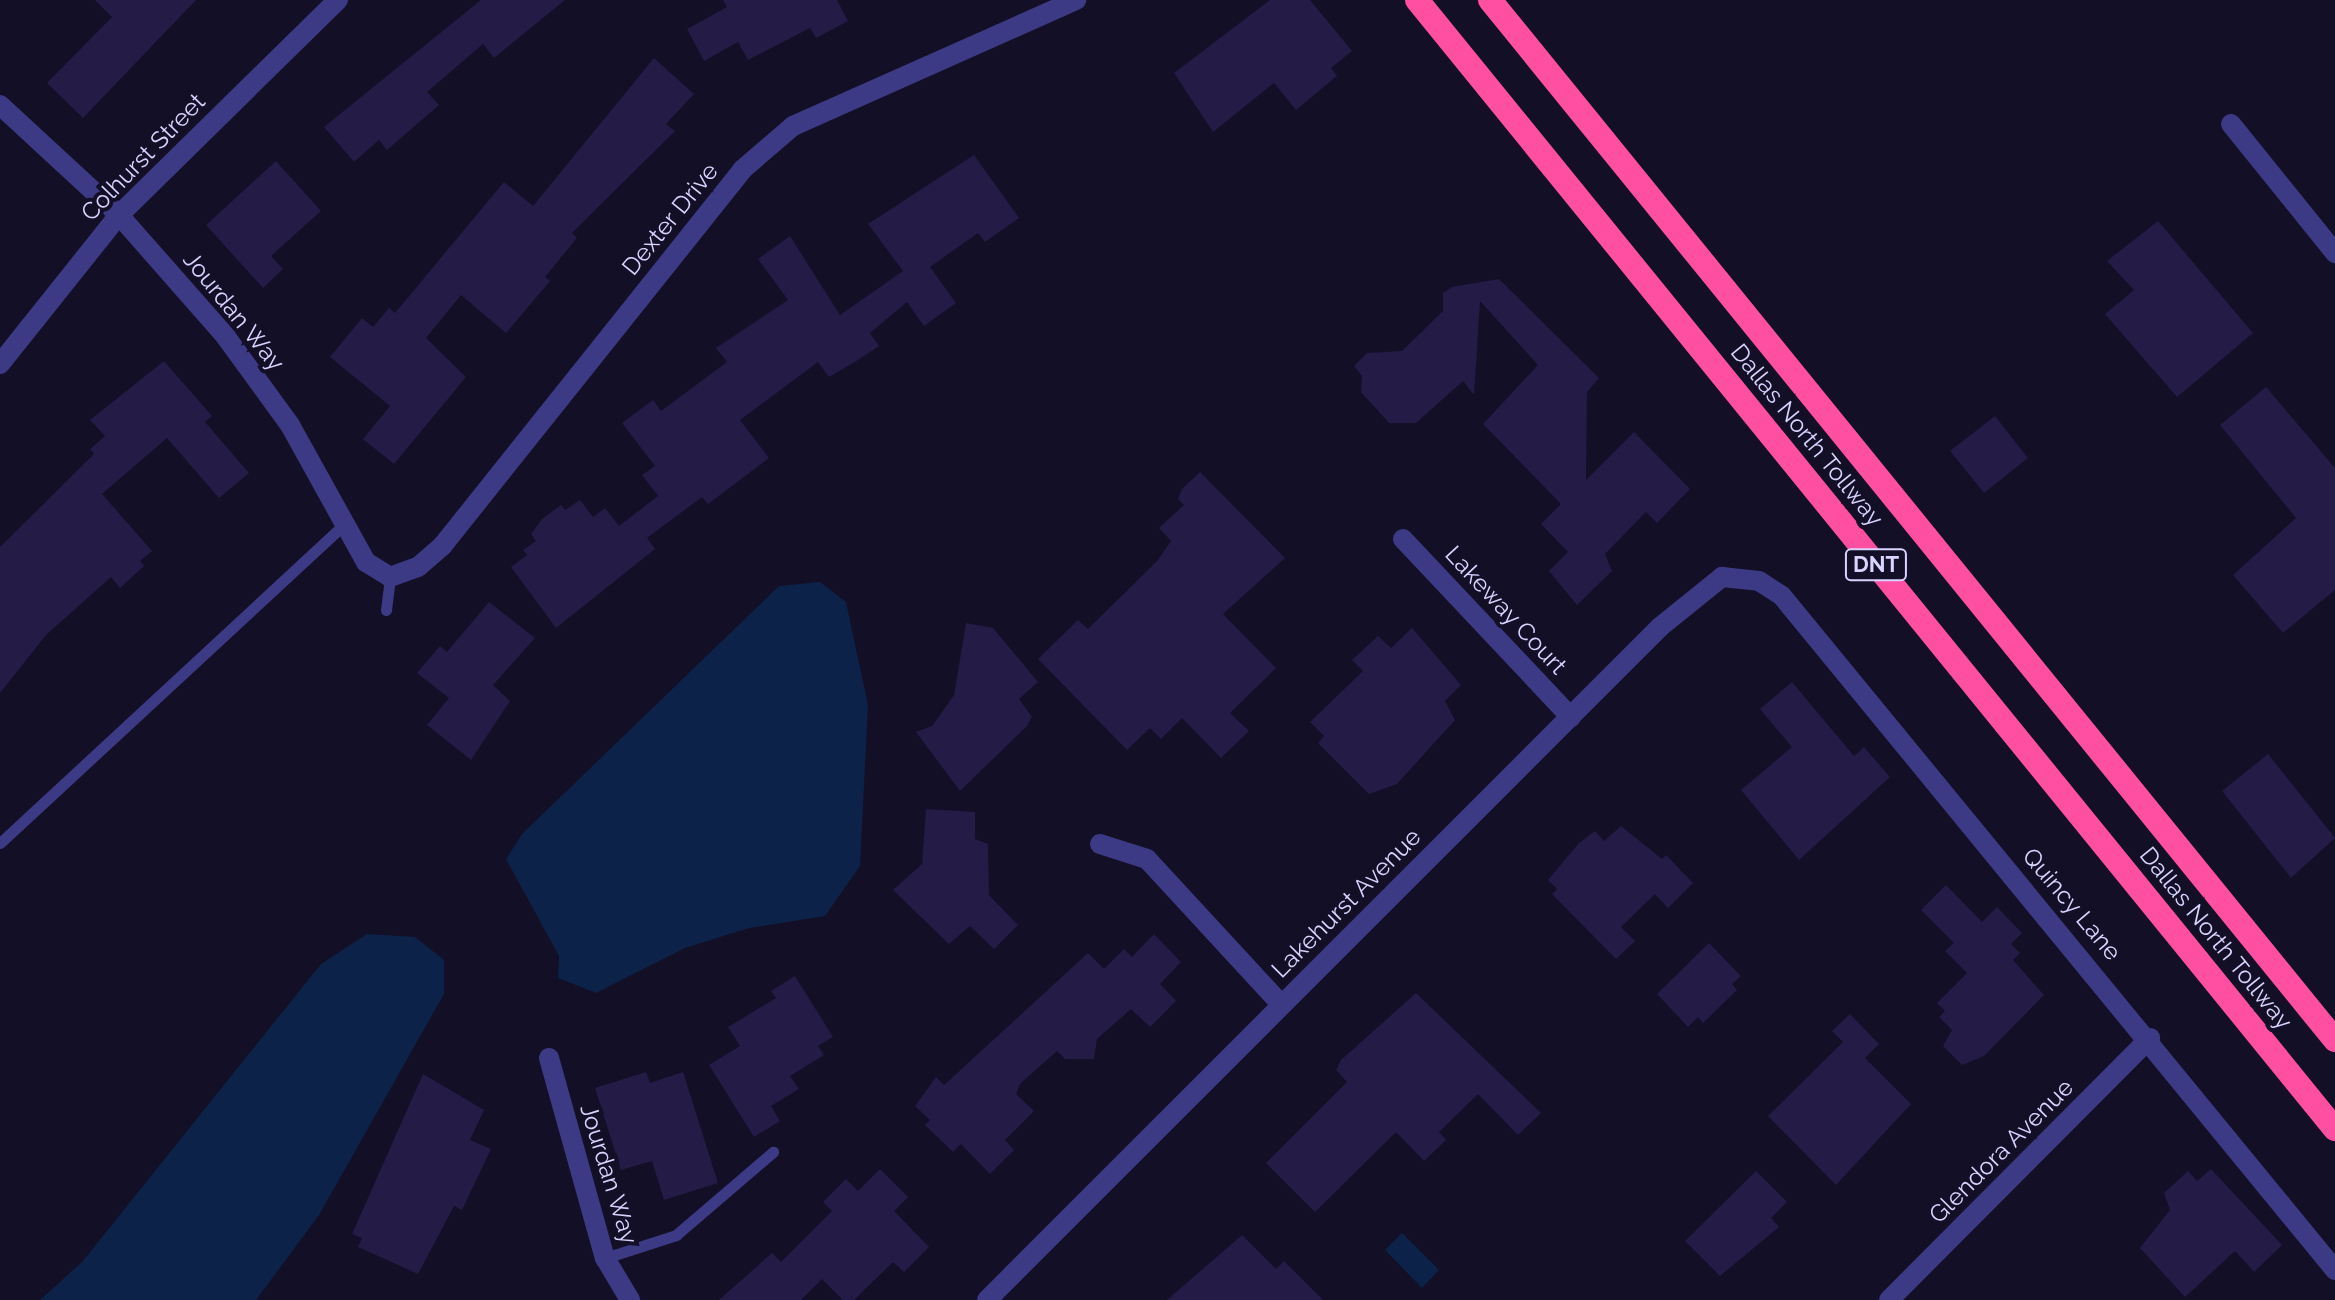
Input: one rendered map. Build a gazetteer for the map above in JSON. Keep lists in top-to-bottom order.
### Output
{
  "streets": {
    "highway": ["Dallas North Tollway", "DNT"],
    "street": [
      "Colhurst Street",
      "Dexter Drive",
      "Jourdan Way",
      "Lakeway Court",
      "Lakehurst Avenue",
      "Quincy Lane",
      "Glendora Avenue"
    ]
  },
  "crossings": [
    ["Colhurst Street", "Jourdan Way"],
    ["Dexter Drive", "Jourdan Way"],
    ["Lakeway Court", "Lakehurst Avenue"],
    ["Lakehurst Avenue", "Quincy Lane"],
    ["Quincy Lane", "Glendora Avenue"]
  ]
}
